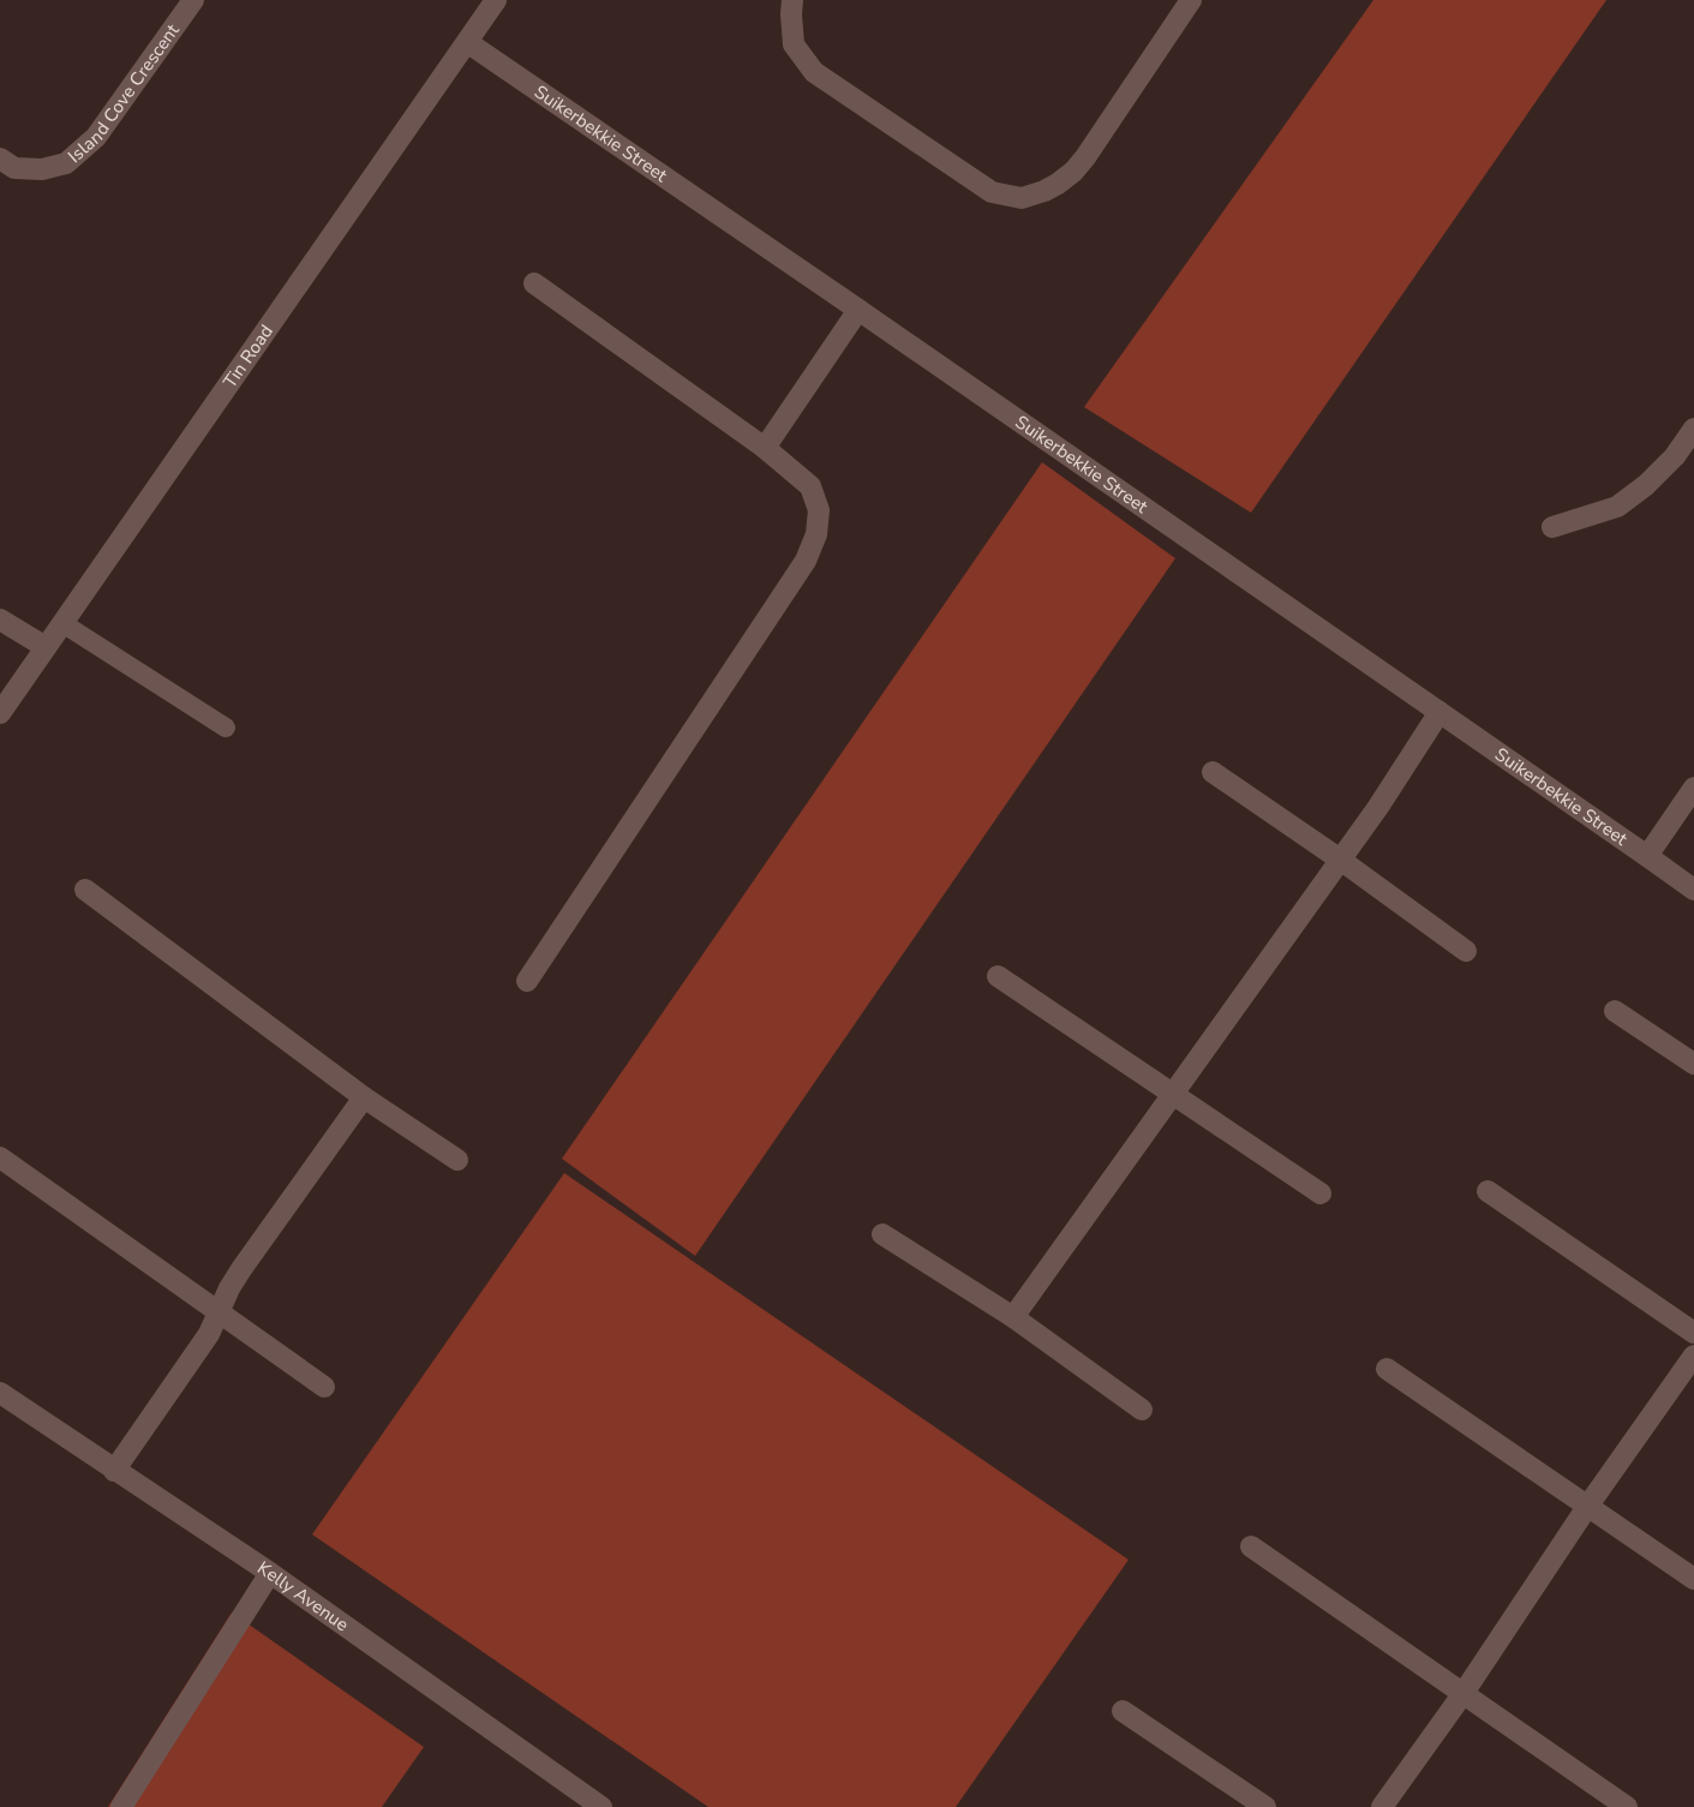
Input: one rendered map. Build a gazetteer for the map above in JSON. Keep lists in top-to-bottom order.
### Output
{
  "streets": {
    "street": [
      "Island Cove Crescent",
      "Suikerbekkie Street",
      "Tin Road",
      "Kelly Avenue"
    ]
  },
  "crossings": [
    ["Suikerbekkie Street", "Tin Road"]
  ]
}
